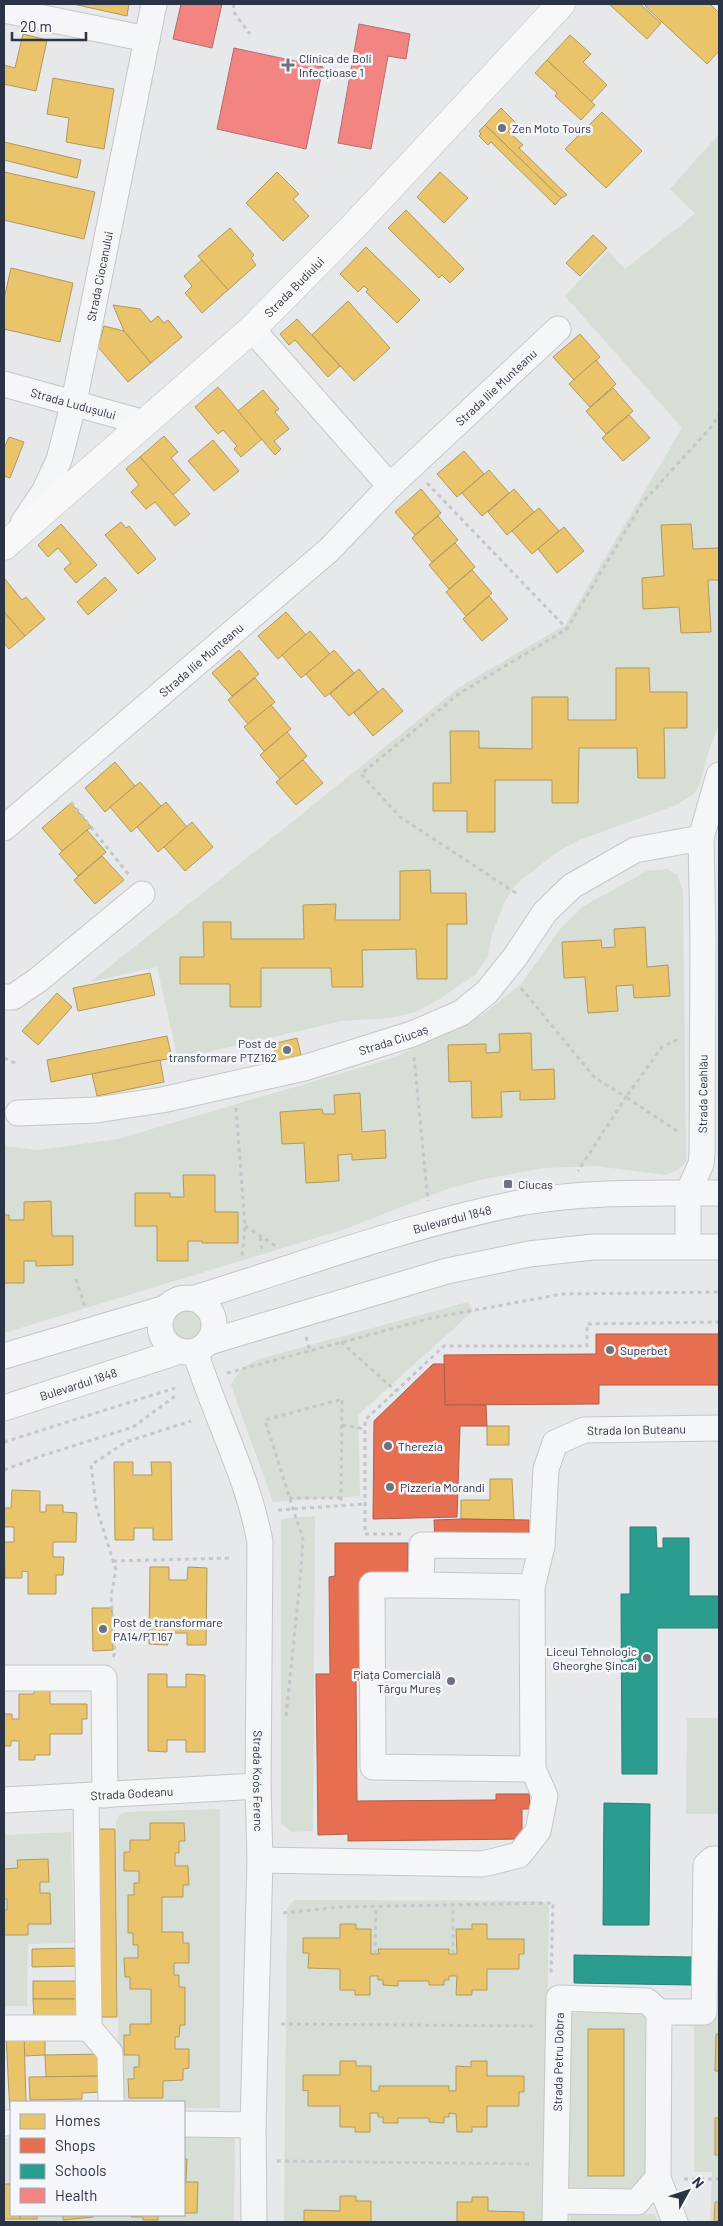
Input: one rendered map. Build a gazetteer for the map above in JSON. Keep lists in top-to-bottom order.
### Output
{
  "streets": {
    "main road": ["Strada Budiului"],
    "street": [
      "Strada Ciocanului",
      "Strada Ilie Munteanu",
      "Strada Ludușului",
      "Strada Ciucaș",
      "Strada Ceahlău",
      "Bulevardul 1848",
      "Strada Ion Buteanu",
      "Strada Koós Ferenc",
      "Strada Godeanu",
      "Strada Petru Dobra"
    ]
  },
  "crossings": [
    ["Strada Ciocanului", "Strada Budiului"],
    ["Strada Ciocanului", "Strada Ludușului"],
    ["Strada Budiului", "Strada Ludușului"],
    ["Strada Ciucaș", "Strada Ceahlău"],
    ["Strada Ceahlău", "Bulevardul 1848"],
    ["Bulevardul 1848", "Strada Koós Ferenc"],
    ["Strada Koós Ferenc", "Strada Godeanu"]
  ],
  "places": {
    "health": ["Clinica de Boli Infecțioase 1"],
    "other": [
      "Zen Moto Tours",
      "Post de transformare PTZ162",
      "Superbet",
      "Therezia",
      "Pizzeria Morandi",
      "Post de transformare PA14/PT167",
      "Liceul Tehnologic Gheorghe Șincai",
      "Piața Comercială Târgu Mureș"
    ],
    "transit": ["Ciucaș"]
  },
  "legend": [
    "Homes",
    "Shops",
    "Schools",
    "Health"
  ],
  "scale_bar": "20 m",
  "north": "top right"
}
